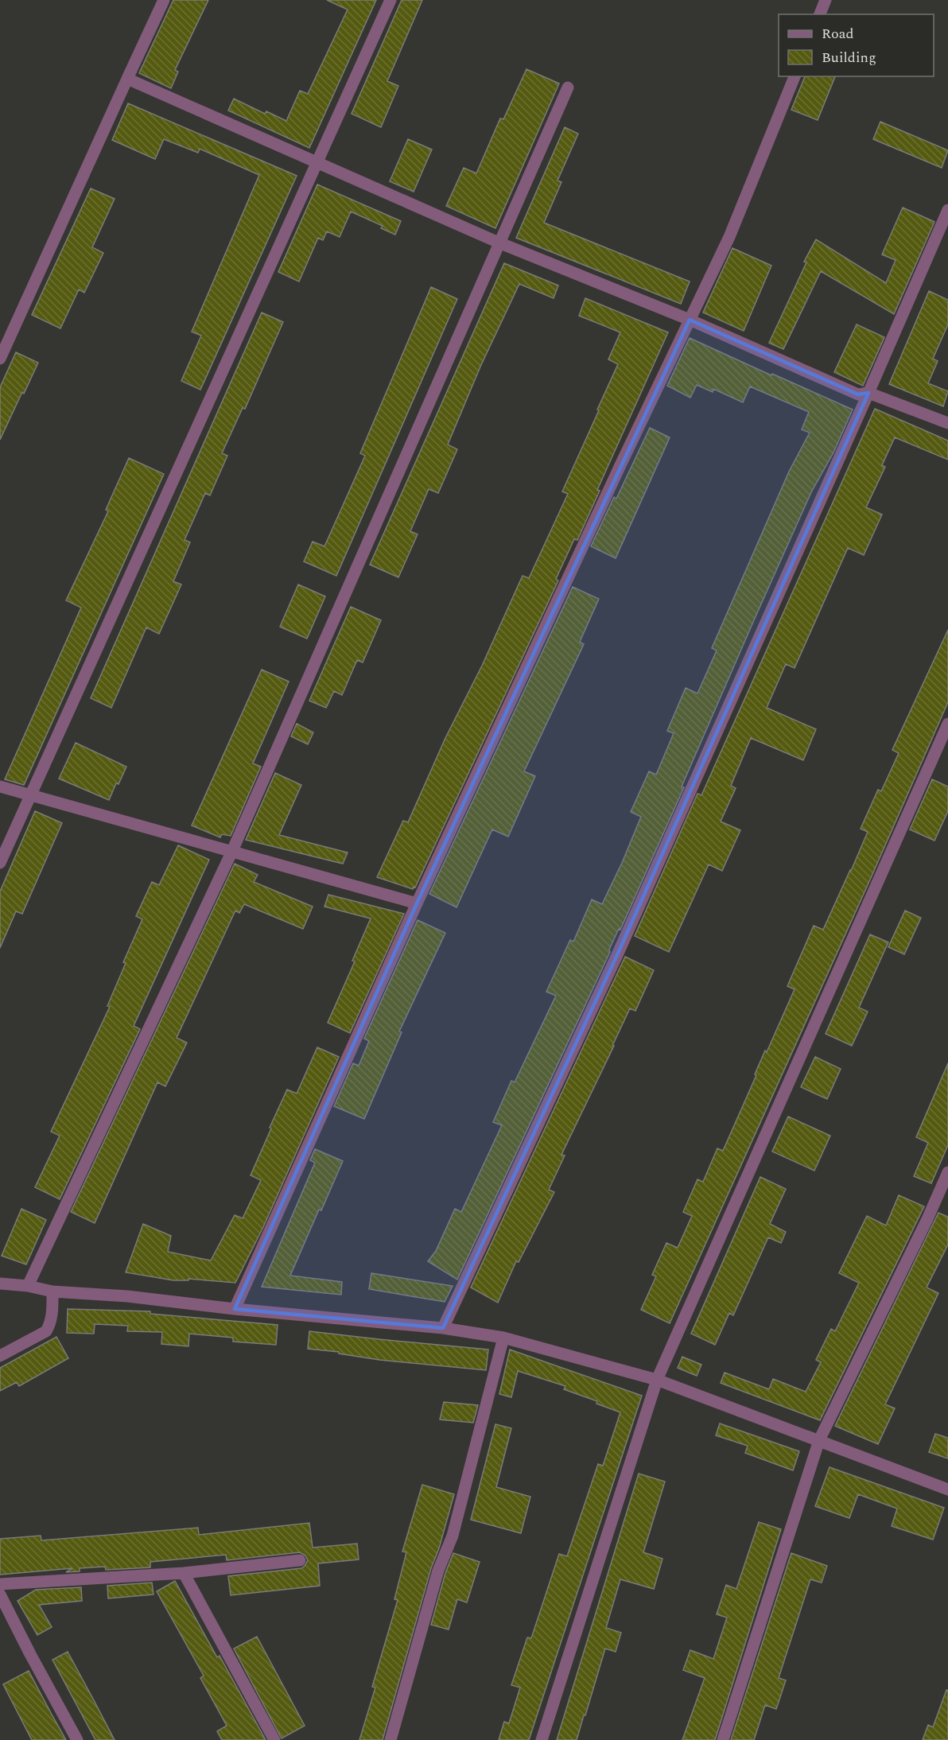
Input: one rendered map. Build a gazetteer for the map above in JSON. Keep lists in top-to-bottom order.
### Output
{
  "legend": ["Road", "Building"]
}
